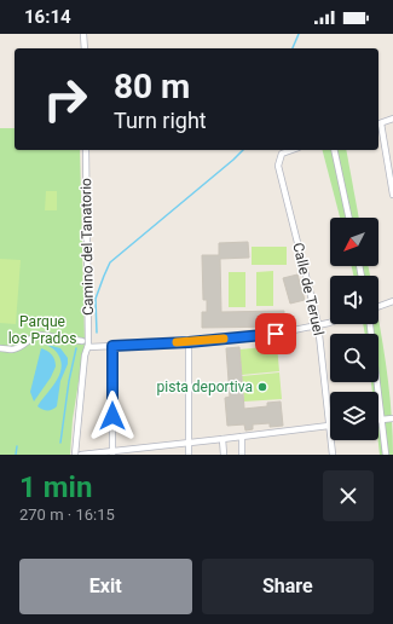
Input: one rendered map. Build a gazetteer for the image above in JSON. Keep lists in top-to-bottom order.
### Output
{
  "streets": {
    "street": ["Camino del Tanatorio", "Calle de Teruel"]
  },
  "parks": ["Parque los Prados"],
  "places": ["pista deportiva"],
  "north": "bottom left",
  "page": {
    "status": "16:14",
    "turn": ["80 m", "Turn right"],
    "heading": ["1 min", "270 m · 16:15"],
    "buttons": ["Exit", "Share"]
  }
}
